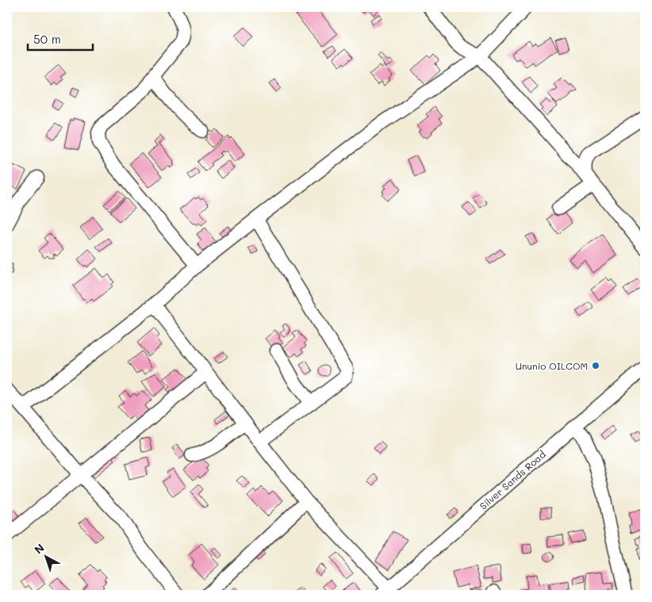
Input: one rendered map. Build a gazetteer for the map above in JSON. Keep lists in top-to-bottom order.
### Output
{
  "streets": {
    "street": ["Silver Sands Road"]
  },
  "places": ["Ununio OILCOM"],
  "scale_bar": "50 m",
  "north": "top left"
}
